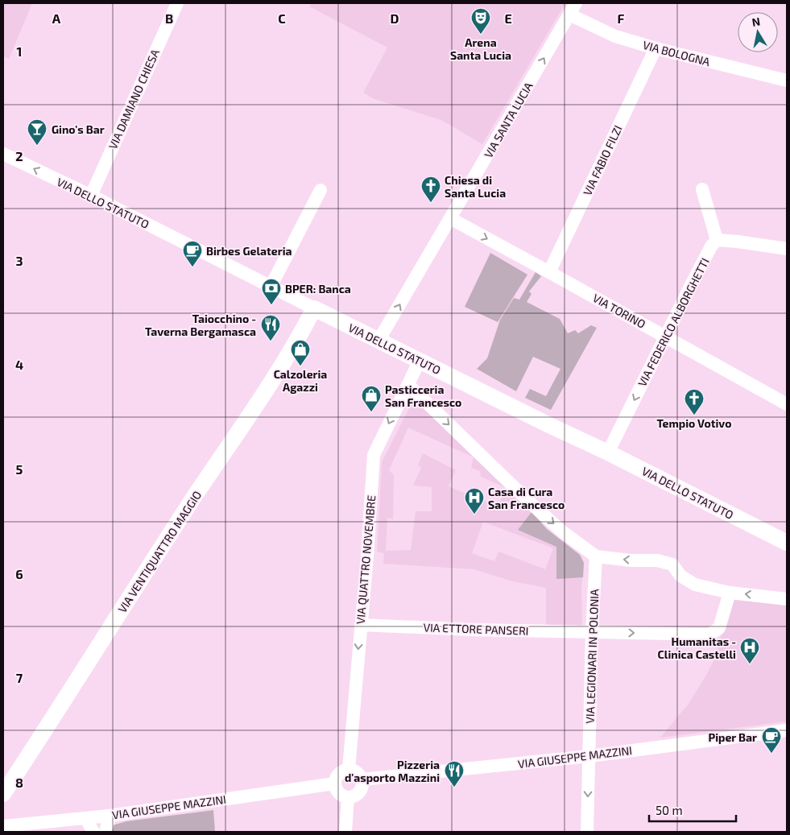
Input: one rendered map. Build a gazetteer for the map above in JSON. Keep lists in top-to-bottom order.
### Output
{
  "streets": {
    "street": [
      "VIA BOLOGNA",
      "VIA DAMIANO CHIESA",
      "VIA SANTA LUCIA",
      "VIA FABIO FILZI",
      "VIA DELLO STATUTO",
      "VIA TORINO",
      "VIA FEDERICO ALBORGHETTI",
      "VIA VENTIQUATTRO MAGGIO",
      "VIA QUATTRO NOVEMBRE",
      "VIA ETTORE PANSERI",
      "VIA LEGIONARI IN POLONIA",
      "VIA GIUSEPPE MAZZINI"
    ]
  },
  "crossings": [
    ["VIA BOLOGNA", "VIA SANTA LUCIA"],
    ["VIA BOLOGNA", "VIA FABIO FILZI"],
    ["VIA DAMIANO CHIESA", "VIA DELLO STATUTO"],
    ["VIA SANTA LUCIA", "VIA DELLO STATUTO"],
    ["VIA SANTA LUCIA", "VIA TORINO"],
    ["VIA FABIO FILZI", "VIA TORINO"],
    ["VIA DELLO STATUTO", "VIA FEDERICO ALBORGHETTI"],
    ["VIA DELLO STATUTO", "VIA VENTIQUATTRO MAGGIO"],
    ["VIA DELLO STATUTO", "VIA QUATTRO NOVEMBRE"],
    ["VIA TORINO", "VIA FEDERICO ALBORGHETTI"],
    ["VIA QUATTRO NOVEMBRE", "VIA ETTORE PANSERI"],
    ["VIA QUATTRO NOVEMBRE", "VIA GIUSEPPE MAZZINI"],
    ["VIA ETTORE PANSERI", "VIA LEGIONARI IN POLONIA"],
    ["VIA LEGIONARI IN POLONIA", "VIA GIUSEPPE MAZZINI"]
  ],
  "one_way": [
    "VIA SANTA LUCIA",
    "VIA FEDERICO ALBORGHETTI",
    "VIA QUATTRO NOVEMBRE",
    "VIA ETTORE PANSERI"
  ],
  "places": {
    "theatre": ["Arena Santa Lucia"],
    "bar": ["Gino's Bar"],
    "church": ["Chiesa di Santa Lucia", "Tempio Votivo"],
    "cafe": ["Birbes Gelateria", "Piper Bar"],
    "bank": ["BPER: Banca"],
    "restaurant": ["Taiocchino - Taverna Bergamasca", "Pizzeria d'asporto Mazzini"],
    "shop": ["Calzoleria Agazzi", "Pasticceria San Francesco"],
    "hospital": ["Casa di Cura San Francesco", "Humanitas - Clinica Castelli"]
  },
  "scale_bar": "50 m",
  "north": "top",
  "grid": {
    "columns": [
      "A",
      "B",
      "C",
      "D",
      "E",
      "F"
    ],
    "rows": [
      "1",
      "2",
      "3",
      "4",
      "5",
      "6",
      "7",
      "8"
    ]
  }
}
